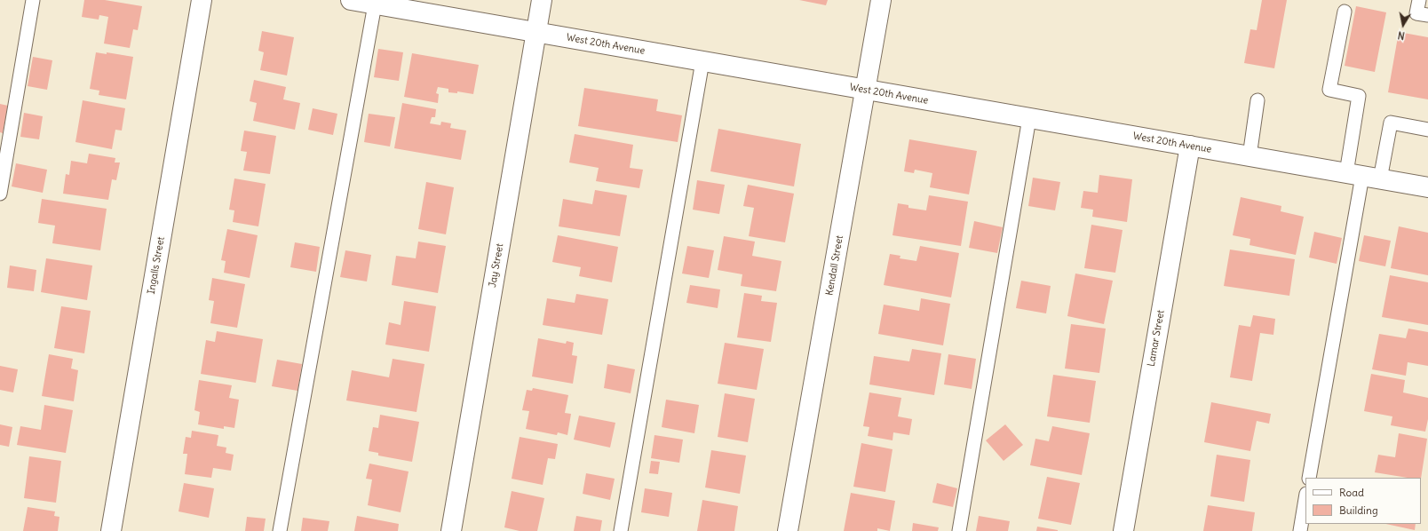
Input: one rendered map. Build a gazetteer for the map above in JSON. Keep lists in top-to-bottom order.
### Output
{
  "streets": {
    "street": [
      "West 20th Avenue",
      "Ingalls Street",
      "Jay Street",
      "Kendall Street",
      "Lamar Street"
    ]
  },
  "crossings": [
    ["West 20th Avenue", "Jay Street"],
    ["West 20th Avenue", "Kendall Street"],
    ["West 20th Avenue", "Lamar Street"]
  ],
  "legend": ["Road", "Building"],
  "north": "bottom"
}
